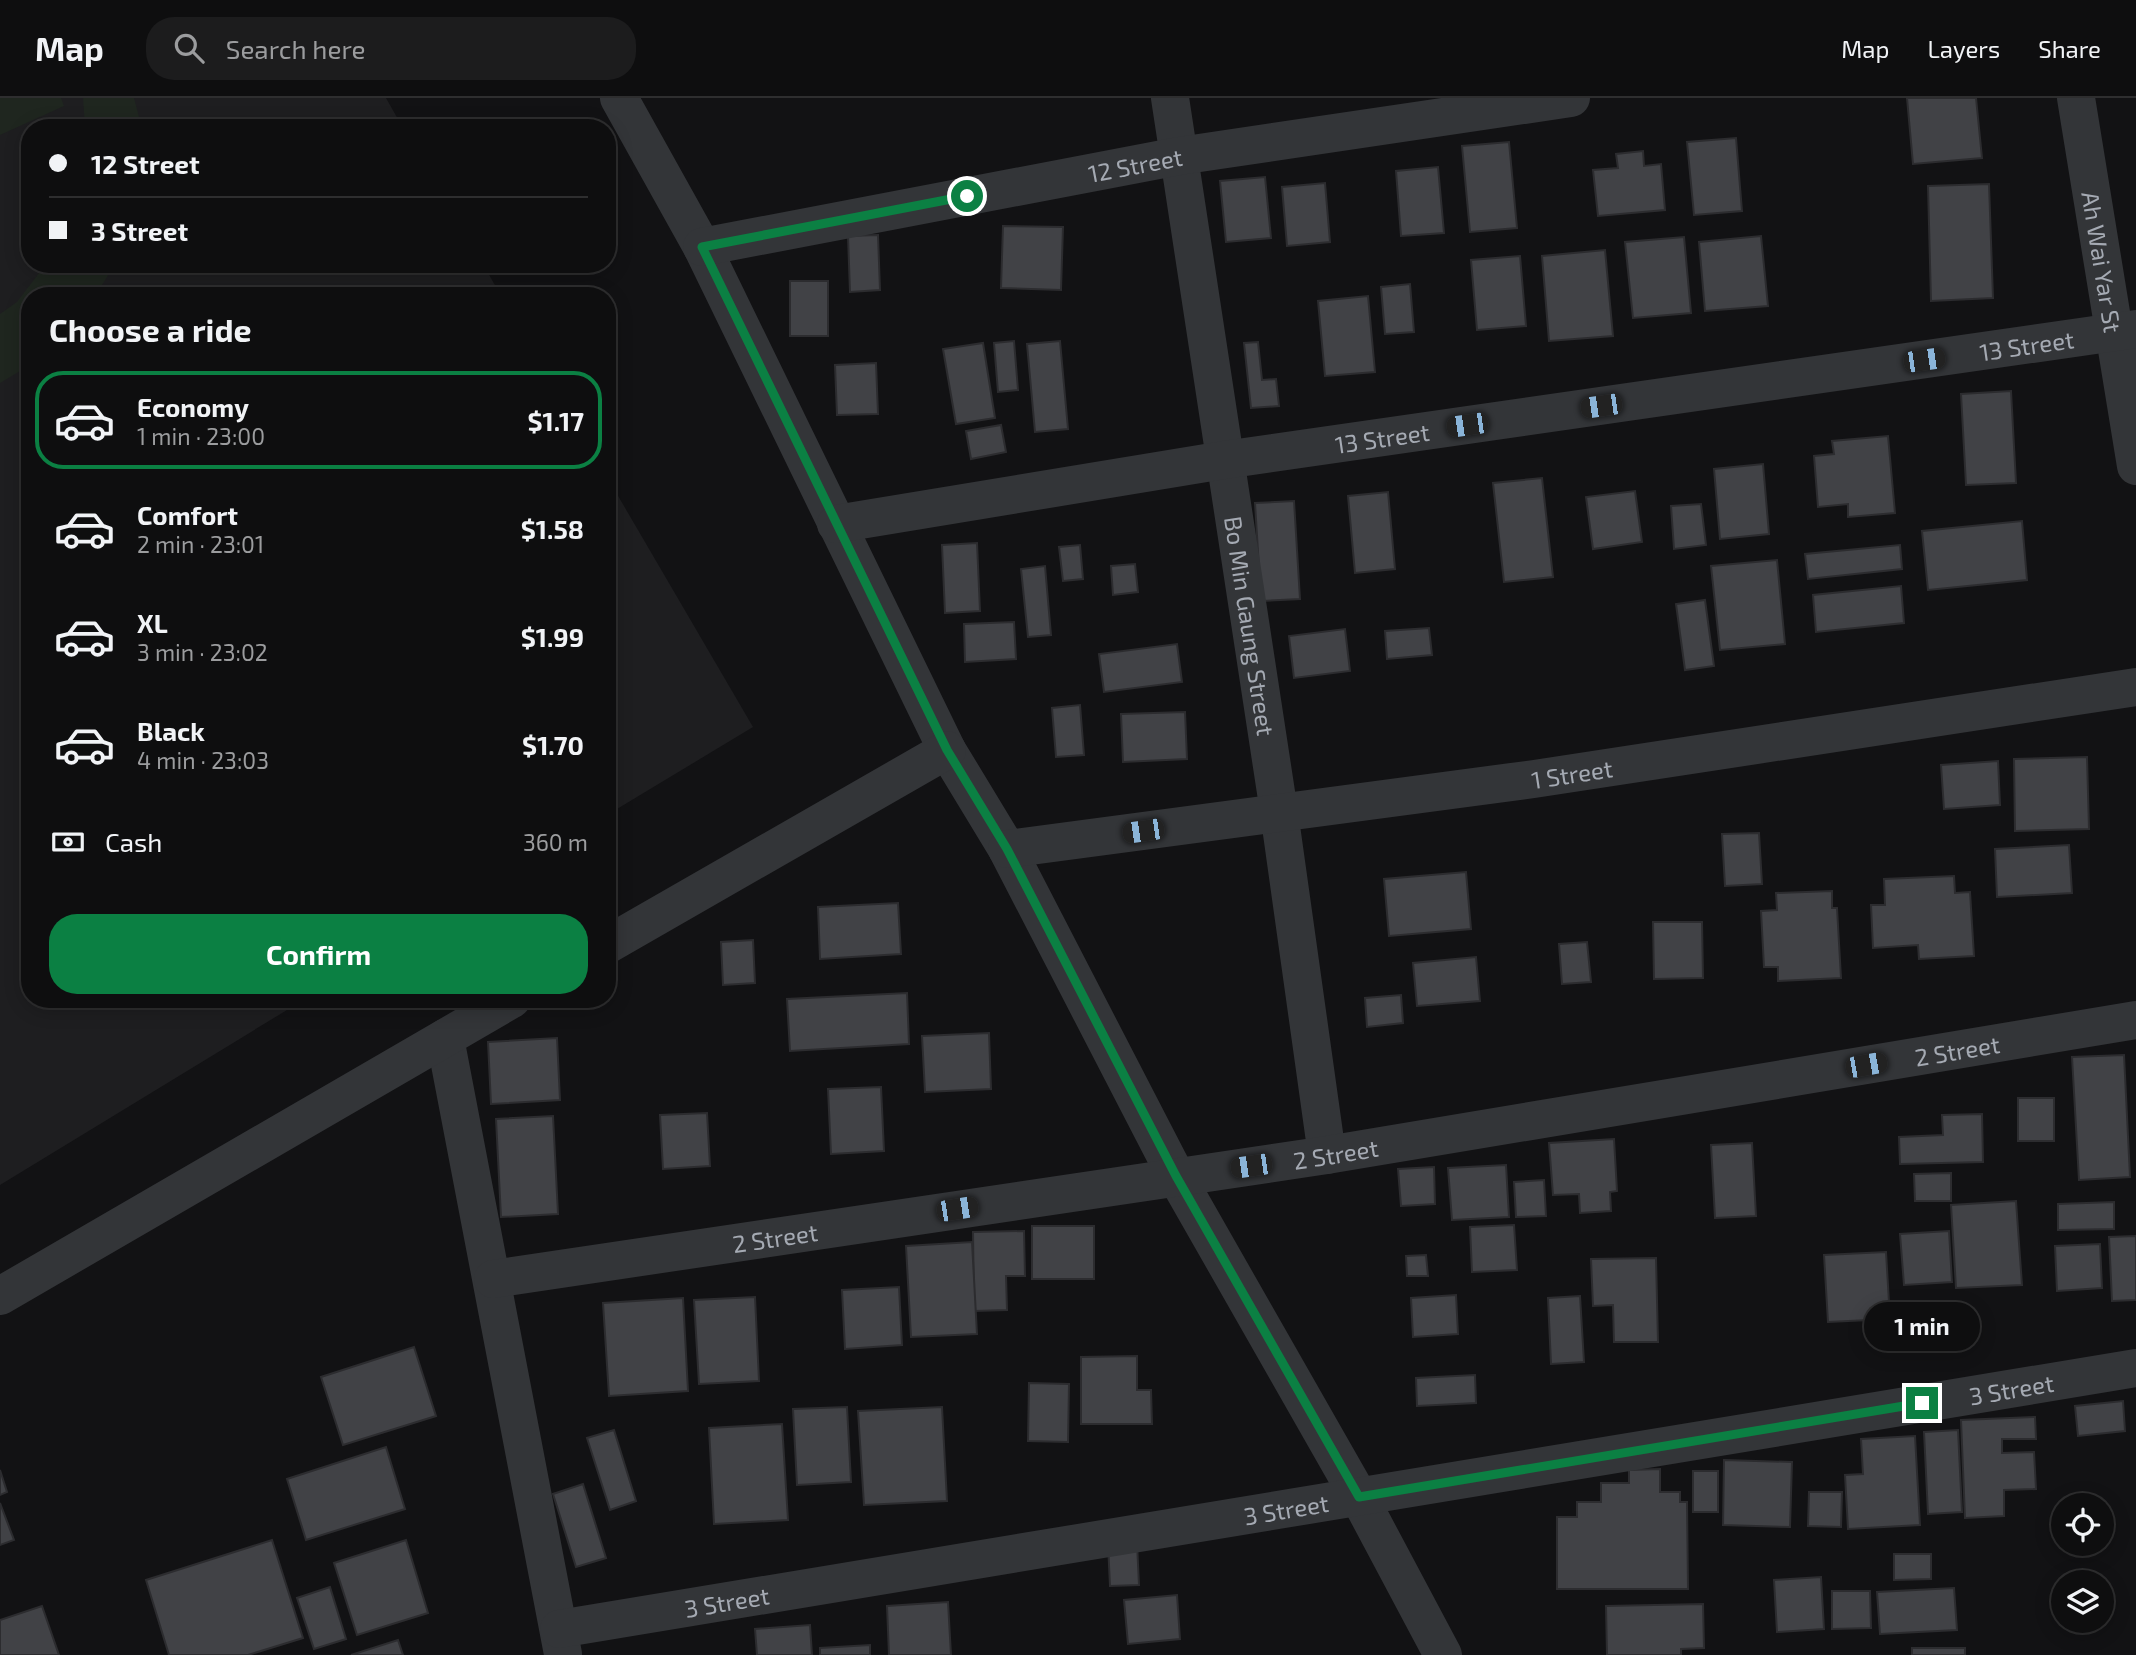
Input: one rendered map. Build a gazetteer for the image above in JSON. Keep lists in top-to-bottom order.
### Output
{
  "streets": {
    "street": [
      "12 Street",
      "Ah Wai Yar St",
      "13 Street",
      "Bo Min Gaung Street",
      "1 Street",
      "2 Street",
      "3 Street"
    ]
  },
  "crossings": [
    ["12 Street", "Bo Min Gaung Street"],
    ["Ah Wai Yar St", "13 Street"],
    ["13 Street", "Bo Min Gaung Street"],
    ["Bo Min Gaung Street", "1 Street"],
    ["Bo Min Gaung Street", "2 Street"]
  ],
  "page": {
    "header": "Map",
    "search": "Search here",
    "nav": ["Map", "Layers", "Share"],
    "banner": ["12 Street", "3 Street"],
    "heading": "Choose a ride",
    "list": [
      {
        "name": "Economy",
        "note": "1 min · 23:00",
        "value": "$1.17"
      },
      {
        "name": "Comfort",
        "note": "2 min · 23:01",
        "value": "$1.58"
      },
      {
        "name": "XL",
        "note": "3 min · 23:02",
        "value": "$1.99"
      },
      {
        "name": "Black",
        "note": "4 min · 23:03",
        "value": "$1.70"
      }
    ],
    "pay": ["Cash", "360 m"],
    "buttons": "Confirm",
    "bubble": "1 min"
  }
}
